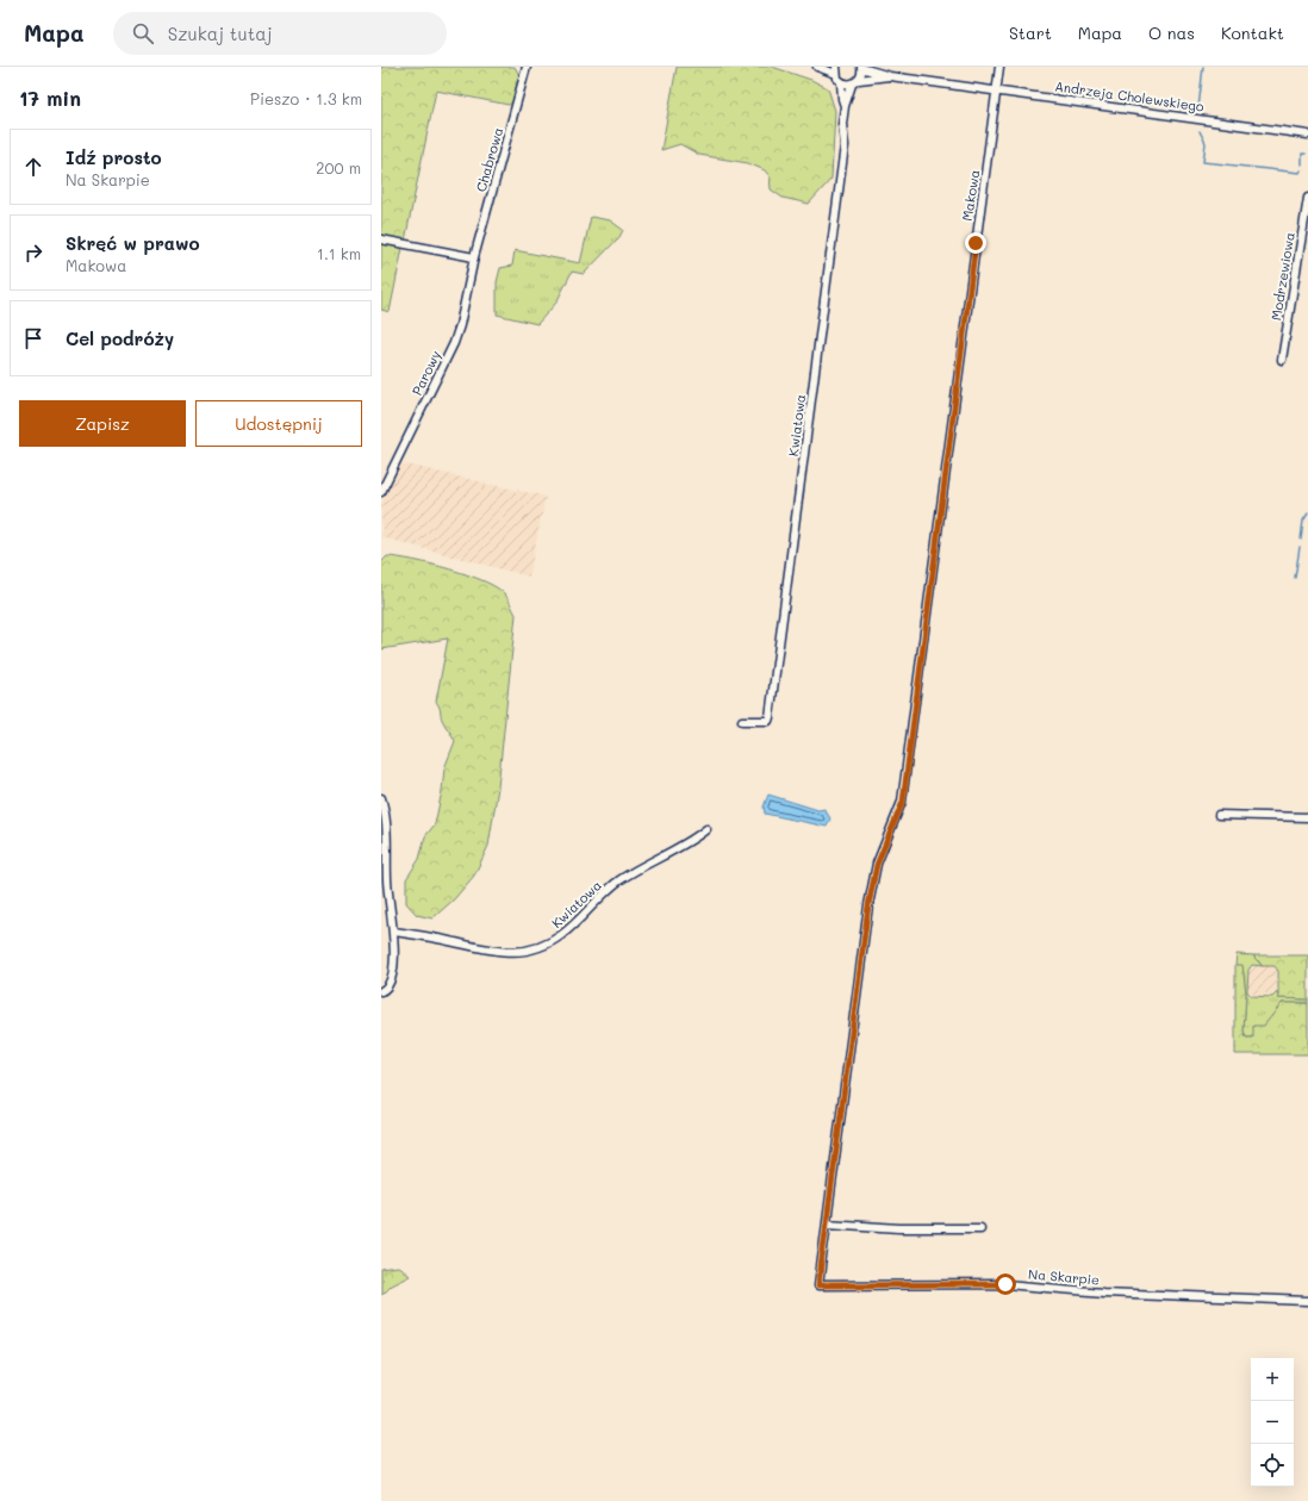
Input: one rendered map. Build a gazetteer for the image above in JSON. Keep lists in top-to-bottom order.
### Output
{
  "streets": {
    "street": [
      "Andrzeja Cholewskiego",
      "Chabrowa",
      "Makowa",
      "Modrzewiowa",
      "Parowy",
      "Kwiatowa",
      "Na Skarpie"
    ]
  },
  "crossings": [
    ["Andrzeja Cholewskiego", "Makowa"],
    ["Chabrowa", "Parowy"],
    ["Makowa", "Na Skarpie"]
  ],
  "page": {
    "header": "Mapa",
    "search": "Szukaj tutaj",
    "nav": [
      "Start",
      "Mapa",
      "O nas",
      "Kontakt"
    ],
    "heading": ["17 min", "Pieszo · 1.3 km"],
    "list": [
      ["Idź prosto", "Na Skarpie", "200 m"],
      ["Skręć w prawo", "Makowa", "1.1 km"],
      "Cel podróży"
    ],
    "buttons": ["Zapisz", "Udostępnij"],
    "map_buttons": ["+", "−"]
  }
}
